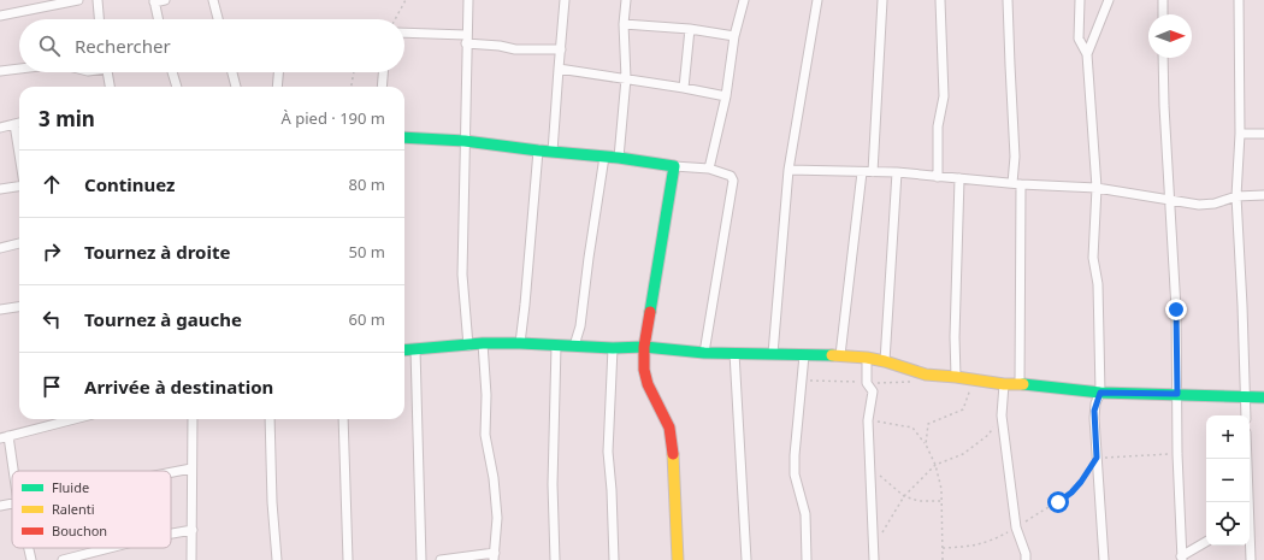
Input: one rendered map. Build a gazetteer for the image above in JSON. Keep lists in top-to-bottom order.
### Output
{
  "legend": ["Fluide", "Ralenti", "Bouchon"],
  "north": "right",
  "page": {
    "search": "Rechercher",
    "heading": ["3 min", "À pied · 190 m"],
    "list": [
      ["Continuez", "80 m"],
      ["Tournez à droite", "50 m"],
      ["Tournez à gauche", "60 m"],
      "Arrivée à destination"
    ],
    "map_buttons": ["+", "−"]
  }
}
